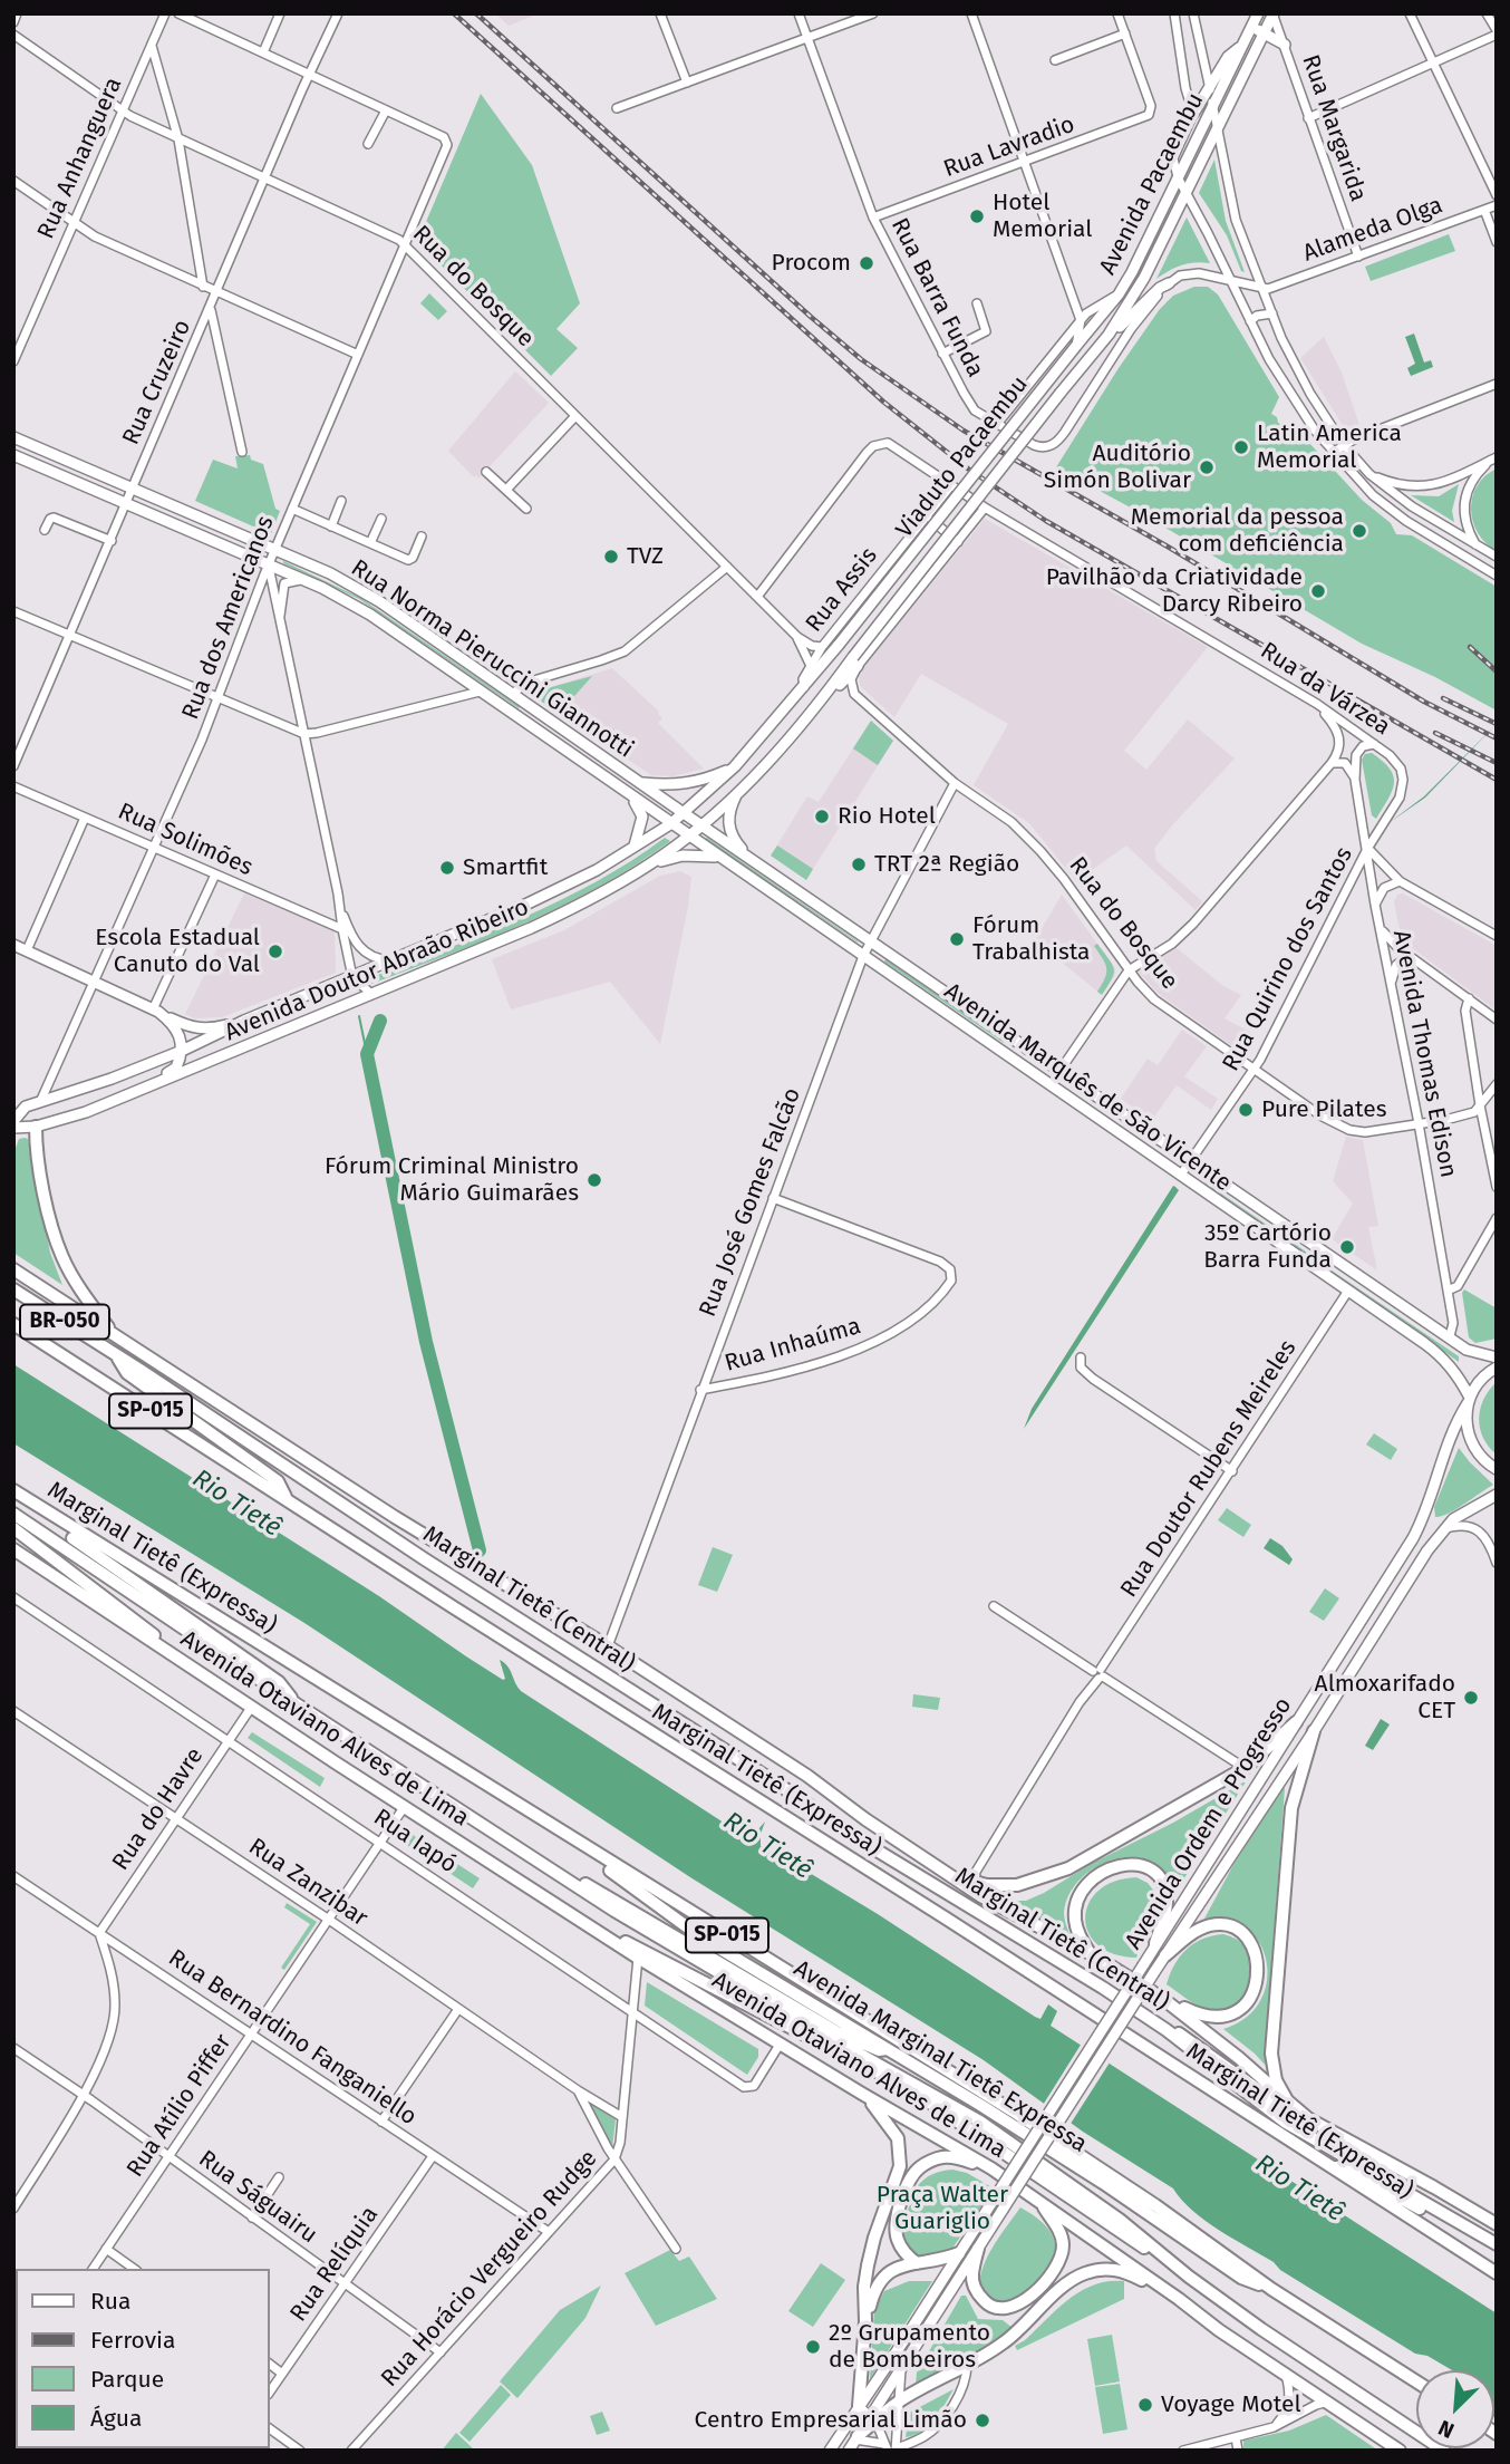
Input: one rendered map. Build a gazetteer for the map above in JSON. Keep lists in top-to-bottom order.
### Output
{
  "streets": {
    "highway": [
      "BR-050",
      "SP-015",
      "Marginal Tietê (Expressa)",
      "Marginal Tietê (Central)",
      "Avenida Otaviano Alves de Lima",
      "Avenida Marginal Tietê Expressa"
    ],
    "main road": [
      "Avenida Pacaembu",
      "Viaduto Pacaembu",
      "Rua Norma Pieruccini Giannotti",
      "Avenida Doutor Abraão Ribeiro",
      "Avenida Marquês de São Vicente",
      "Avenida Ordem e Progresso"
    ],
    "street": [
      "Rua Margarida",
      "Rua Lavradio",
      "Rua Anhanguera",
      "Alameda Olga",
      "Rua do Bosque",
      "Rua Barra Funda",
      "Rua Cruzeiro",
      "Rua Assis",
      "Rua dos Americanos",
      "Rua da Várzea",
      "Rua Solimões",
      "Rua Quirino dos Santos",
      "Avenida Thomas Edison",
      "Rua José Gomes Falcão",
      "Rua Inhaúma",
      "Rua Doutor Rubens Meireles",
      "Rua do Havre",
      "Rua Iapó",
      "Rua Zanzibar",
      "Rua Bernardino Fanganiello",
      "Rua Atílio Piffer",
      "Rua Ságuairu",
      "Rua Relíquia",
      "Rua Horácio Vergueiro Rudge"
    ]
  },
  "crossings": [
    ["Rua Margarida", "Avenida Pacaembu"],
    ["Rua Margarida", "Alameda Olga"],
    ["Rua Lavradio", "Rua Barra Funda"],
    ["Rua Anhanguera", "Rua do Bosque"],
    ["Avenida Pacaembu", "Rua Barra Funda"],
    ["Avenida Pacaembu", "Viaduto Pacaembu"],
    ["Rua do Bosque", "Rua Cruzeiro"],
    ["Rua do Bosque", "Viaduto Pacaembu"],
    ["Rua do Bosque", "Rua Assis"],
    ["Rua do Bosque", "Rua dos Americanos"],
    ["Rua do Bosque", "Rua da Várzea"],
    ["Rua do Bosque", "Rua Quirino dos Santos"],
    ["Rua do Bosque", "Avenida Doutor Abraão Ribeiro"],
    ["Rua do Bosque", "Avenida Thomas Edison"],
    ["Rua do Bosque", "Rua José Gomes Falcão"],
    ["Rua Cruzeiro", "Rua Norma Pieruccini Giannotti"],
    ["Viaduto Pacaembu", "Avenida Doutor Abraão Ribeiro"],
    ["Rua Assis", "Rua da Várzea"],
    ["Rua Assis", "Avenida Doutor Abraão Ribeiro"],
    ["Rua dos Americanos", "Rua Norma Pieruccini Giannotti"],
    ["Rua dos Americanos", "Rua Solimões"],
    ["Rua dos Americanos", "Avenida Doutor Abraão Ribeiro"],
    ["Rua Norma Pieruccini Giannotti", "Avenida Doutor Abraão Ribeiro"],
    ["Rua Norma Pieruccini Giannotti", "Avenida Marquês de São Vicente"],
    ["Rua da Várzea", "Rua Quirino dos Santos"],
    ["Rua Quirino dos Santos", "Avenida Thomas Edison"],
    ["Rua Quirino dos Santos", "Avenida Marquês de São Vicente"],
    ["Avenida Doutor Abraão Ribeiro", "Avenida Marquês de São Vicente"],
    ["Avenida Thomas Edison", "Avenida Marquês de São Vicente"],
    ["Avenida Marquês de São Vicente", "Rua José Gomes Falcão"],
    ["Avenida Marquês de São Vicente", "Rua Doutor Rubens Meireles"],
    ["Avenida Marquês de São Vicente", "Avenida Ordem e Progresso"],
    ["Rua José Gomes Falcão", "Rua Inhaúma"],
    ["Marginal Tietê (Expressa)", "Avenida Marginal Tietê Expressa"],
    ["Avenida Otaviano Alves de Lima", "Rua do Havre"],
    ["Avenida Otaviano Alves de Lima", "Rua Iapó"],
    ["Avenida Otaviano Alves de Lima", "Rua Atílio Piffer"],
    ["Avenida Otaviano Alves de Lima", "Rua Horácio Vergueiro Rudge"],
    ["Rua do Havre", "Rua Iapó"],
    ["Rua do Havre", "Rua Zanzibar"],
    ["Rua do Havre", "Rua Bernardino Fanganiello"],
    ["Rua Iapó", "Rua Atílio Piffer"],
    ["Rua Iapó", "Rua Horácio Vergueiro Rudge"],
    ["Rua Zanzibar", "Rua Atílio Piffer"],
    ["Rua Zanzibar", "Rua Horácio Vergueiro Rudge"],
    ["Rua Bernardino Fanganiello", "Rua Atílio Piffer"],
    ["Rua Bernardino Fanganiello", "Rua Relíquia"],
    ["Rua Bernardino Fanganiello", "Rua Horácio Vergueiro Rudge"],
    ["Rua Atílio Piffer", "Rua Ságuairu"],
    ["Rua Ságuairu", "Rua Relíquia"],
    ["Rua Ságuairu", "Rua Horácio Vergueiro Rudge"]
  ],
  "water": ["Rio Tietê"],
  "parks": ["Praça Walter Guariglio"],
  "places": [
    "Hotel Memorial",
    "Procom",
    "Latin America Memorial",
    "Auditório Simón Bolivar",
    "Memorial da pessoa com deficiência",
    "TVZ",
    "Pavilhão da Criatividade Darcy Ribeiro",
    "Rio Hotel",
    "TRT 2ª Região",
    "Smartfit",
    "Fórum Trabalhista",
    "Escola Estadual Canuto do Val",
    "Pure Pilates",
    "Fórum Criminal Ministro Mário Guimarães",
    "35º Cartório Barra Funda",
    "Almoxarifado CET",
    "2º Grupamento de Bombeiros",
    "Voyage Motel",
    "Centro Empresarial Limão"
  ],
  "legend": [
    "Rua",
    "Ferrovia",
    "Parque",
    "Água"
  ],
  "north": "bottom left"
}
